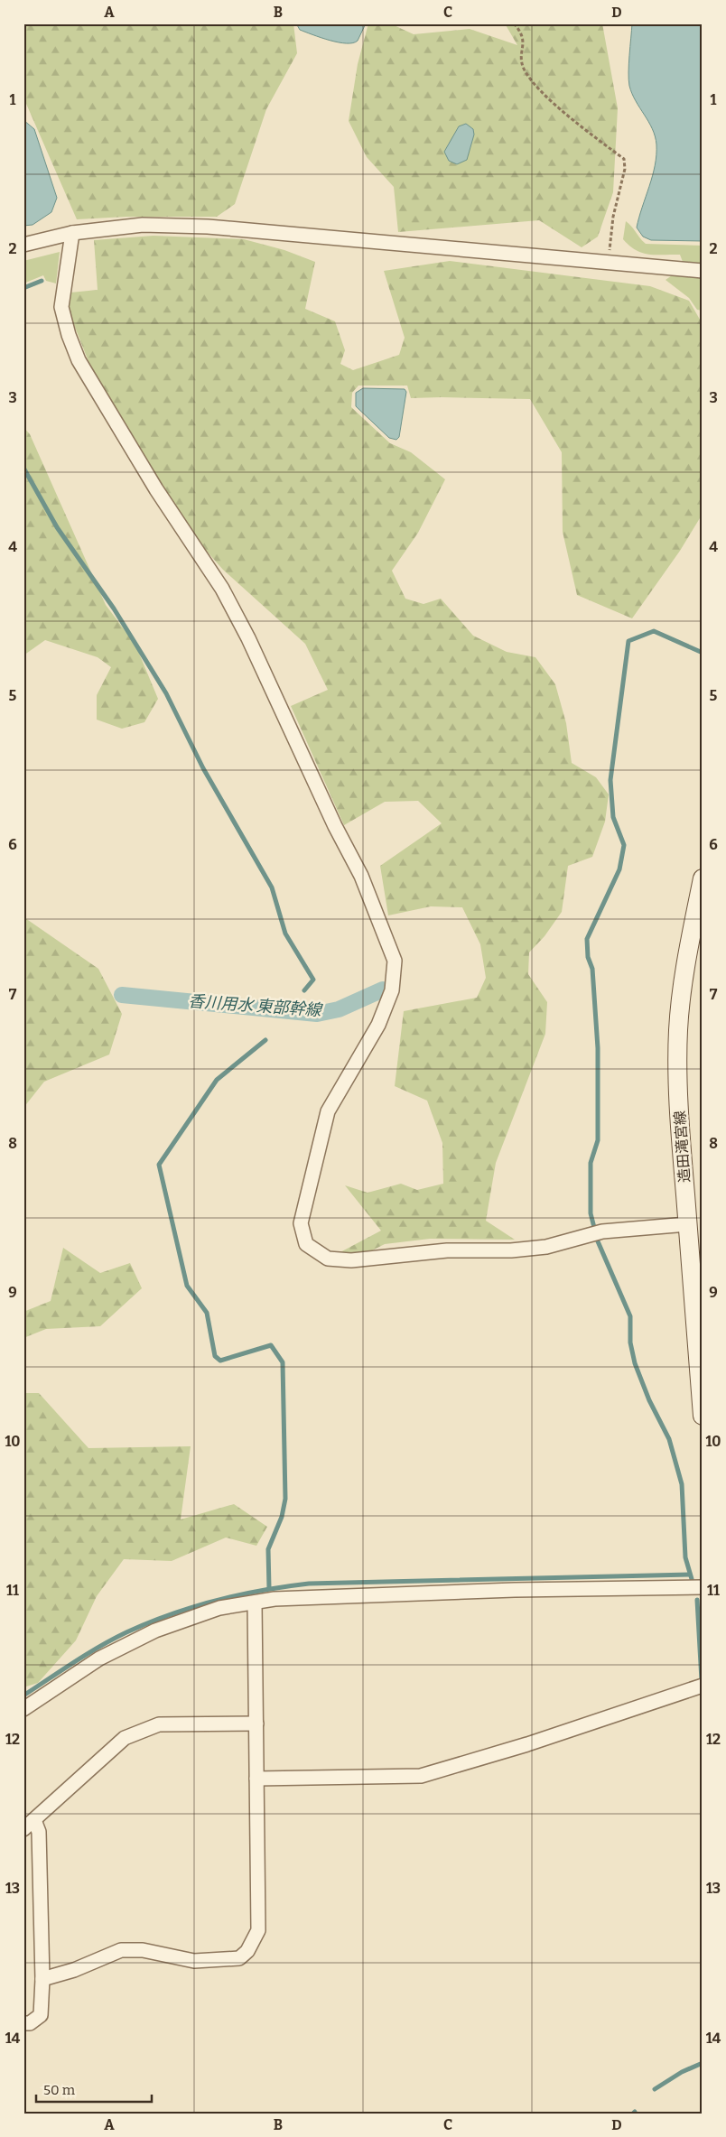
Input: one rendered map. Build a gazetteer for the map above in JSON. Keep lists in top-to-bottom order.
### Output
{
  "streets": {
    "main road": ["造田滝宮線"]
  },
  "water": ["香川用水 東部幹線"],
  "scale_bar": "50 m",
  "grid": {
    "columns": [
      "A",
      "B",
      "C",
      "D"
    ],
    "rows": [
      "1",
      "2",
      "3",
      "4",
      "5",
      "6",
      "7",
      "8",
      "9",
      "10",
      "11",
      "12",
      "13",
      "14"
    ]
  }
}
